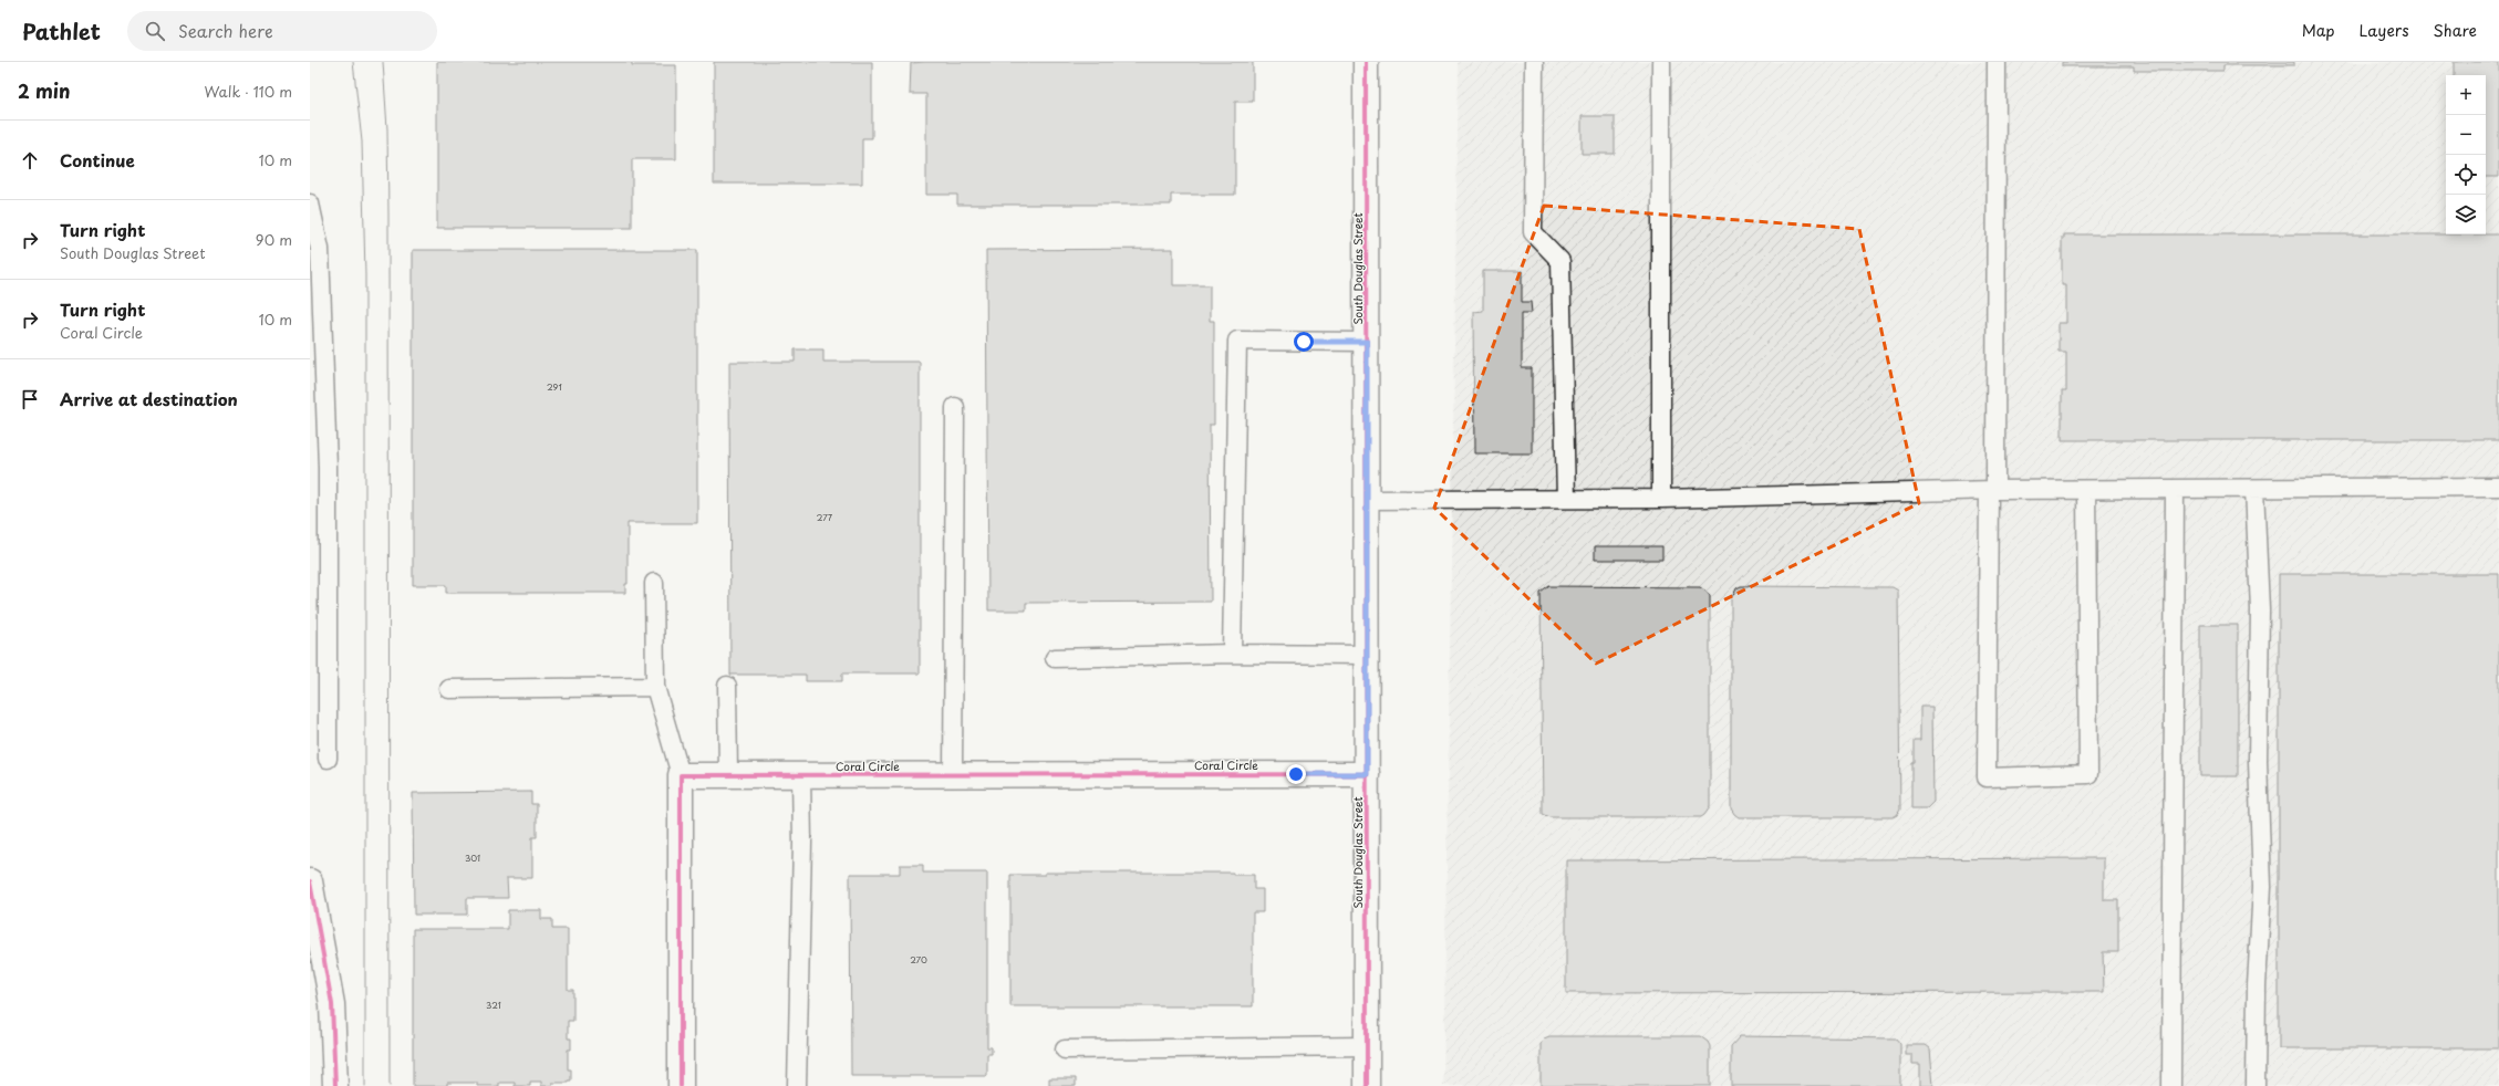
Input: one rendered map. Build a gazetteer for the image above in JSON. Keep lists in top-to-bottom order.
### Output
{
  "streets": {
    "street": ["South Douglas Street", "Coral Circle"]
  },
  "crossings": [
    ["South Douglas Street", "Coral Circle"]
  ],
  "house_numbers": [
    "291",
    "277",
    "301",
    "270",
    "321"
  ],
  "page": {
    "header": "Pathlet",
    "search": "Search here",
    "nav": ["Map", "Layers", "Share"],
    "heading": ["2 min", "Walk · 110 m"],
    "map_buttons": ["+", "−"],
    "list": [
      ["Continue", "10 m"],
      ["Turn right", "South Douglas Street", "90 m"],
      ["Turn right", "Coral Circle", "10 m"],
      "Arrive at destination"
    ]
  }
}
